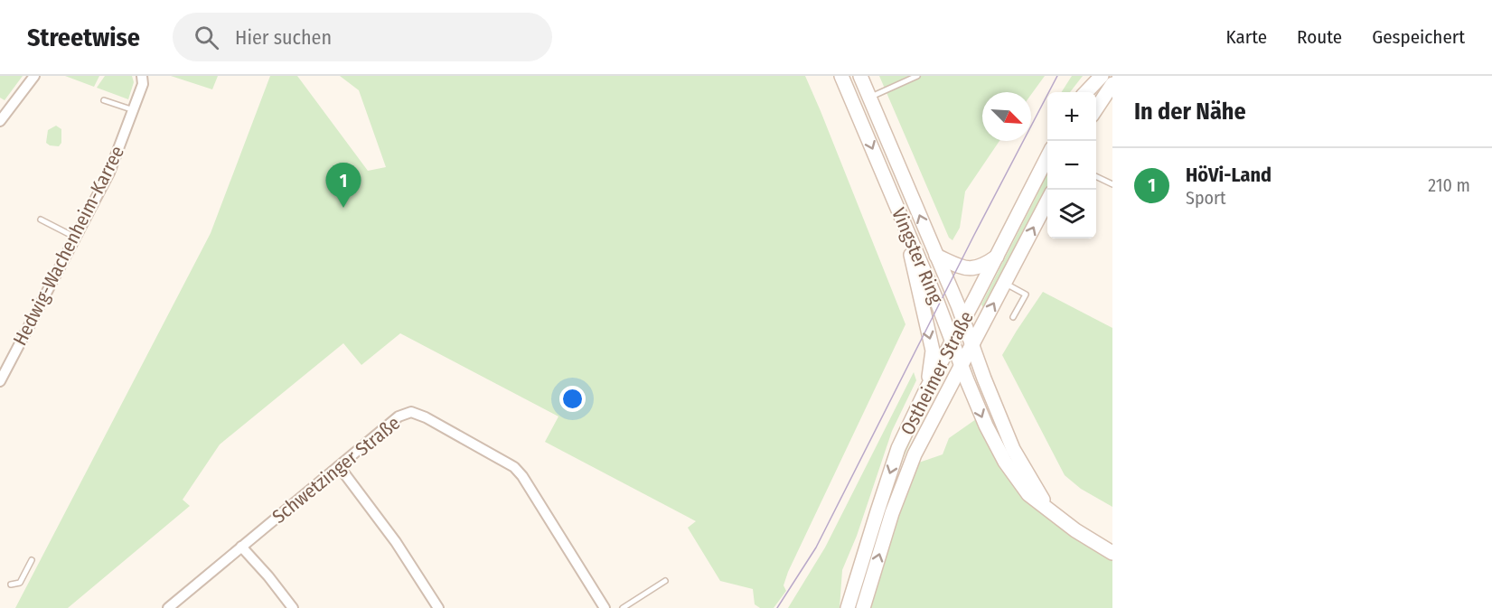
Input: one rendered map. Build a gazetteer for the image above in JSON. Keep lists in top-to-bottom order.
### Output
{
  "streets": {
    "main road": ["Vingster Ring", "Ostheimer Straße"],
    "street": ["Hedwig-Wachenheim-Karree", "Schwetzinger Straße"]
  },
  "crossings": [
    ["Vingster Ring", "Ostheimer Straße"]
  ],
  "north": "bottom right",
  "page": {
    "header": "Streetwise",
    "search": "Hier suchen",
    "nav": ["Karte", "Route", "Gespeichert"],
    "heading": "In der Nähe",
    "map_buttons": ["+", "−"],
    "list": [
      {
        "mark": "1",
        "name": "HöVi-Land",
        "note": "Sport",
        "value": "210 m"
      }
    ],
    "pins": "1"
  }
}
